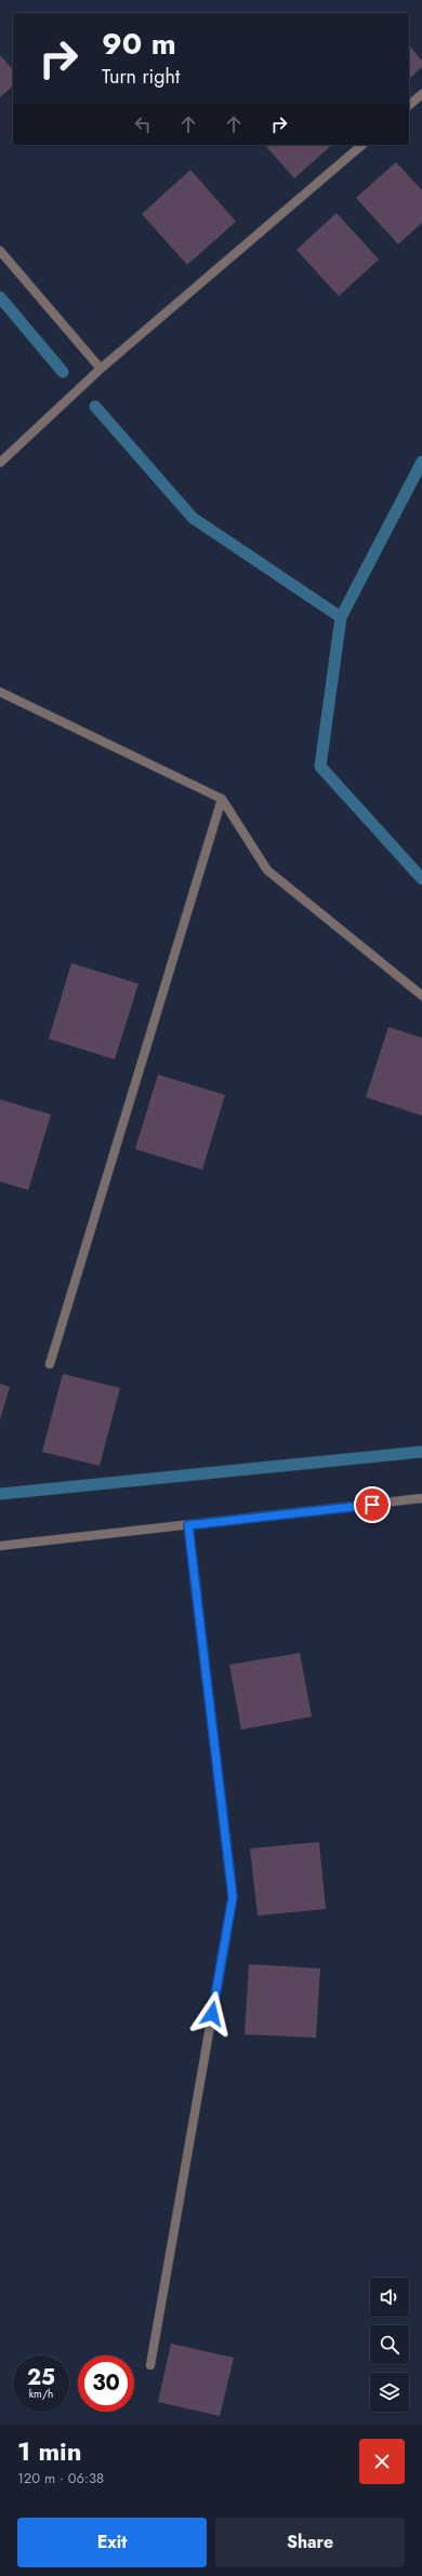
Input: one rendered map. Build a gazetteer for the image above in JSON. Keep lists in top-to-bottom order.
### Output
{
  "page": {
    "turn": ["90 m", "Turn right"],
    "speed": "25 km/h",
    "limit": "30",
    "heading": ["1 min", "120 m · 06:38"],
    "buttons": ["Exit", "Share"]
  }
}
